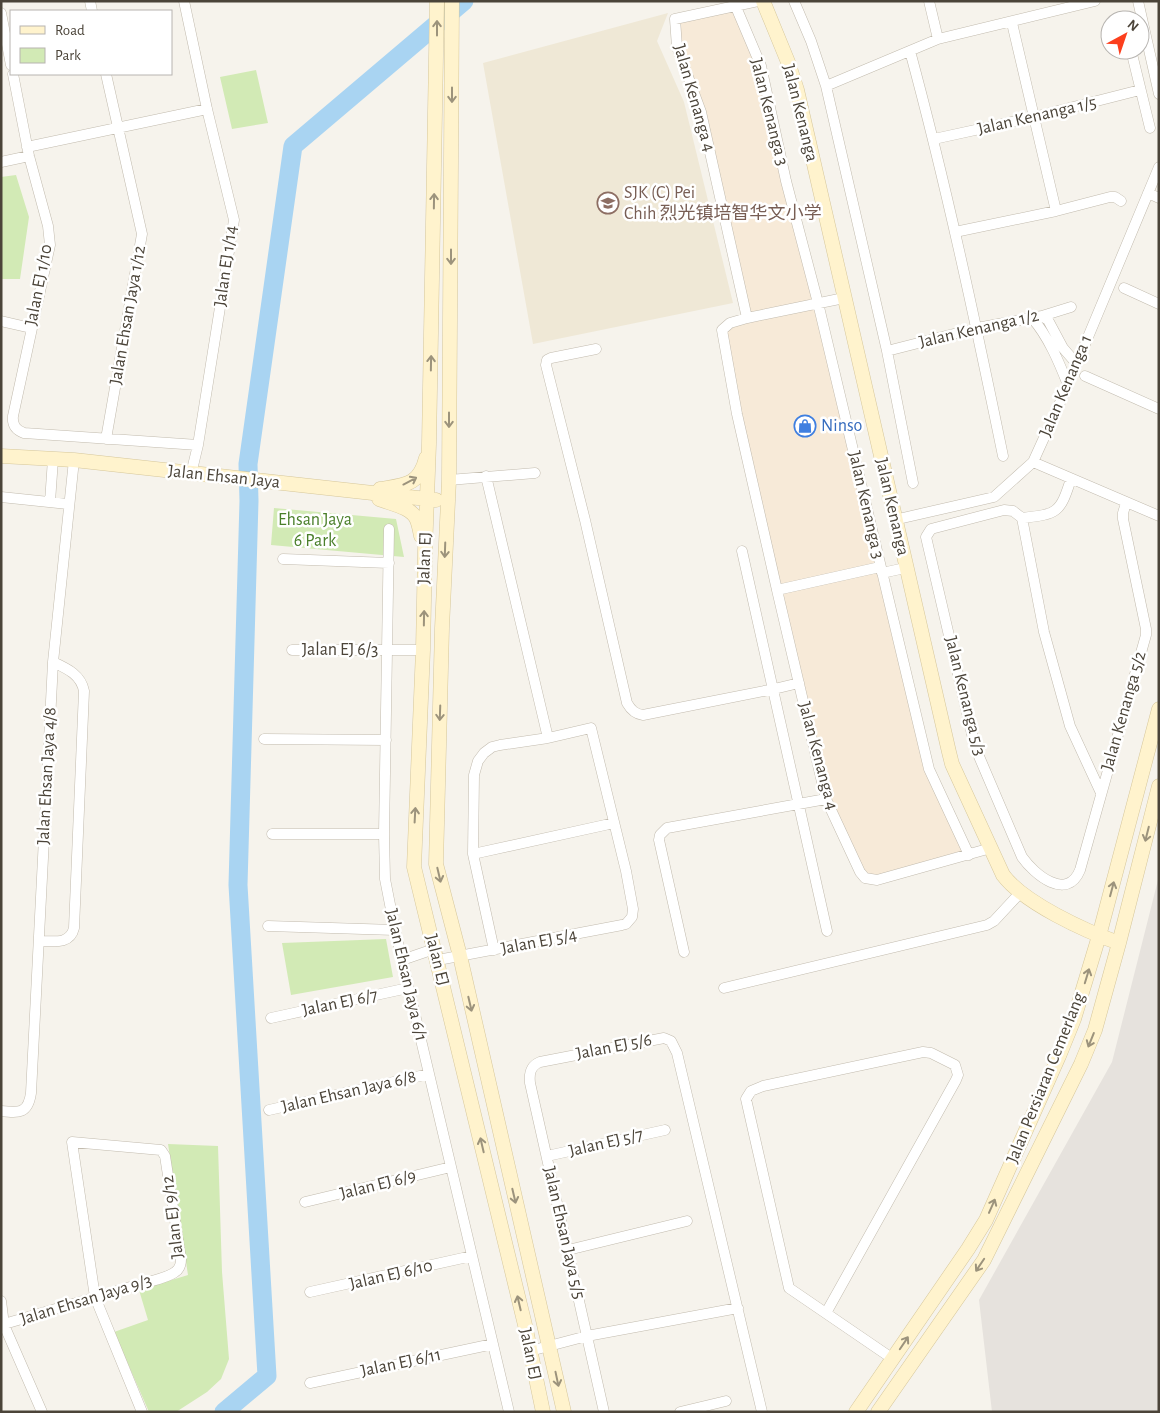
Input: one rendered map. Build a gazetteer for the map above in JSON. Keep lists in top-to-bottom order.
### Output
{
  "streets": {
    "main road": [
      "Jalan Kenanga",
      "Jalan Ehsan Jaya",
      "Jalan EJ",
      "Jalan Persiaran Cemerlang"
    ],
    "street": [
      "Jalan Kenanga 4",
      "Jalan Kenanga 3",
      "Jalan Kenanga 1/5",
      "Jalan EJ 1/14",
      "Jalan EJ 1/10",
      "Jalan Ehsan Jaya 1/12",
      "Jalan Kenanga 1/2",
      "Jalan Kenanga 1",
      "Jalan EJ 6/3",
      "Jalan Kenanga 5/3",
      "Jalan Kenanga 5/2",
      "Jalan Ehsan Jaya 4/8",
      "Jalan EJ 5/4",
      "Jalan Ehsan Jaya 6/1",
      "Jalan EJ 6/7",
      "Jalan EJ 5/6",
      "Jalan Ehsan Jaya 6/8",
      "Jalan EJ 5/7",
      "Jalan EJ 6/9",
      "Jalan EJ 9/12",
      "Jalan Ehsan Jaya 5/5",
      "Jalan EJ 6/10",
      "Jalan Ehsan Jaya 9/3",
      "Jalan EJ 6/11"
    ]
  },
  "crossings": [
    ["Jalan Kenanga 4", "Jalan Kenanga 3"],
    ["Jalan Kenanga 4", "Jalan Kenanga"],
    ["Jalan Kenanga", "Jalan Kenanga 1"],
    ["Jalan Kenanga", "Jalan Persiaran Cemerlang"],
    ["Jalan EJ 1/14", "Jalan Ehsan Jaya"],
    ["Jalan EJ 1/10", "Jalan Ehsan Jaya 1/12"],
    ["Jalan Ehsan Jaya", "Jalan EJ"],
    ["Jalan Ehsan Jaya", "Jalan Ehsan Jaya 4/8"],
    ["Jalan EJ", "Jalan EJ 6/3"],
    ["Jalan EJ", "Jalan EJ 5/4"],
    ["Jalan EJ 6/3", "Jalan Ehsan Jaya 6/1"],
    ["Jalan Kenanga 5/3", "Jalan Kenanga 5/2"],
    ["Jalan EJ 5/4", "Jalan Ehsan Jaya 6/1"],
    ["Jalan Ehsan Jaya 6/1", "Jalan EJ 6/7"],
    ["Jalan Ehsan Jaya 6/1", "Jalan Ehsan Jaya 6/8"],
    ["Jalan Ehsan Jaya 6/1", "Jalan EJ 6/9"],
    ["Jalan Ehsan Jaya 6/1", "Jalan EJ 6/10"],
    ["Jalan Ehsan Jaya 6/1", "Jalan EJ 6/11"],
    ["Jalan EJ 5/6", "Jalan Ehsan Jaya 5/5"],
    ["Jalan EJ 5/7", "Jalan Ehsan Jaya 5/5"],
    ["Jalan EJ 9/12", "Jalan Ehsan Jaya 9/3"]
  ],
  "parks": ["Ehsan Jaya 6 Park"],
  "places": {
    "school or university": ["SJK (C) Pei Chih 烈光镇培智华文小学"],
    "shop": ["Ninso"]
  },
  "legend": ["Road", "Park"],
  "north": "top right"
}
